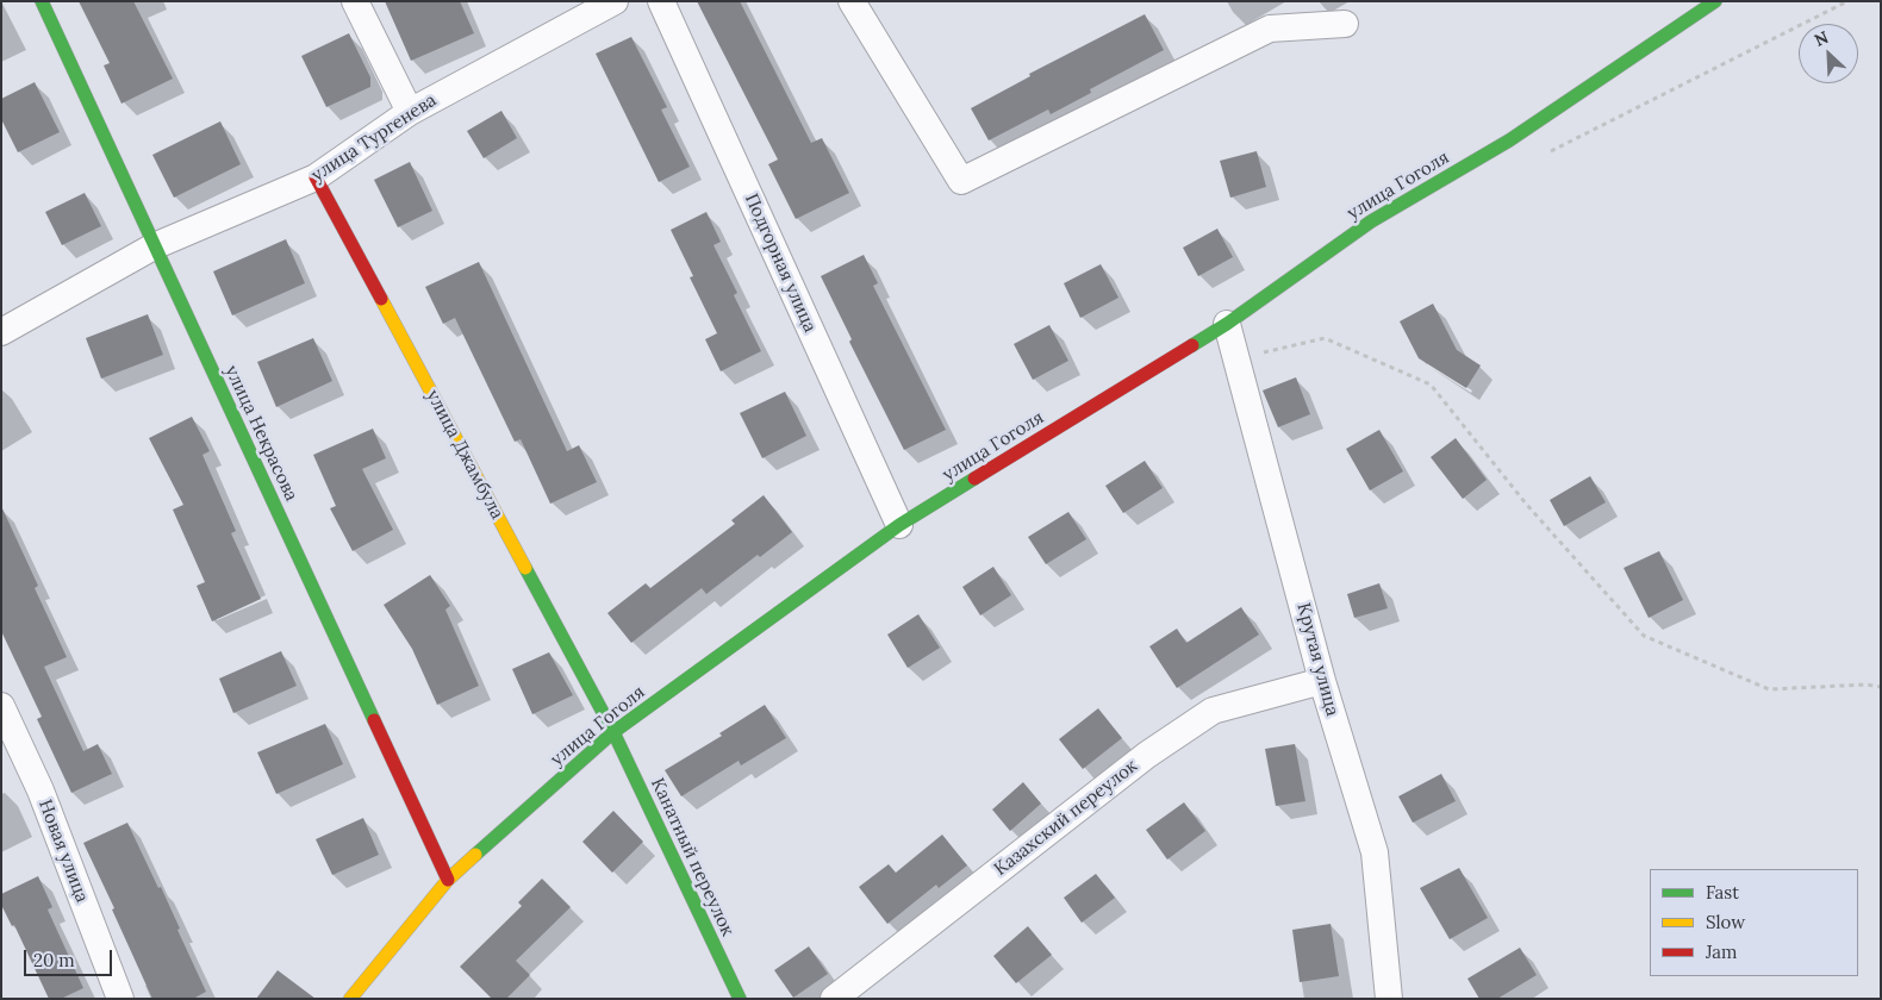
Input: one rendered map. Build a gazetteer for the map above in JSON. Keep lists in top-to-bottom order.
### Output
{
  "streets": {
    "street": [
      "улица Тургенева",
      "улица Гоголя",
      "Подгорная улица",
      "улица Некрасова",
      "улица Джамбула",
      "Крутая улица",
      "Казахский переулок",
      "Новая улица",
      "Канатный переулок"
    ]
  },
  "crossings": [
    ["улица Тургенева", "улица Некрасова"],
    ["улица Тургенева", "улица Джамбула"],
    ["улица Гоголя", "Подгорная улица"],
    ["улица Гоголя", "улица Некрасова"],
    ["улица Гоголя", "улица Джамбула"],
    ["улица Гоголя", "Крутая улица"],
    ["улица Гоголя", "Канатный переулок"],
    ["улица Джамбула", "Канатный переулок"],
    ["Крутая улица", "Казахский переулок"]
  ],
  "legend": ["Fast", "Slow", "Jam"],
  "scale_bar": "20 m",
  "north": "top left"
}
